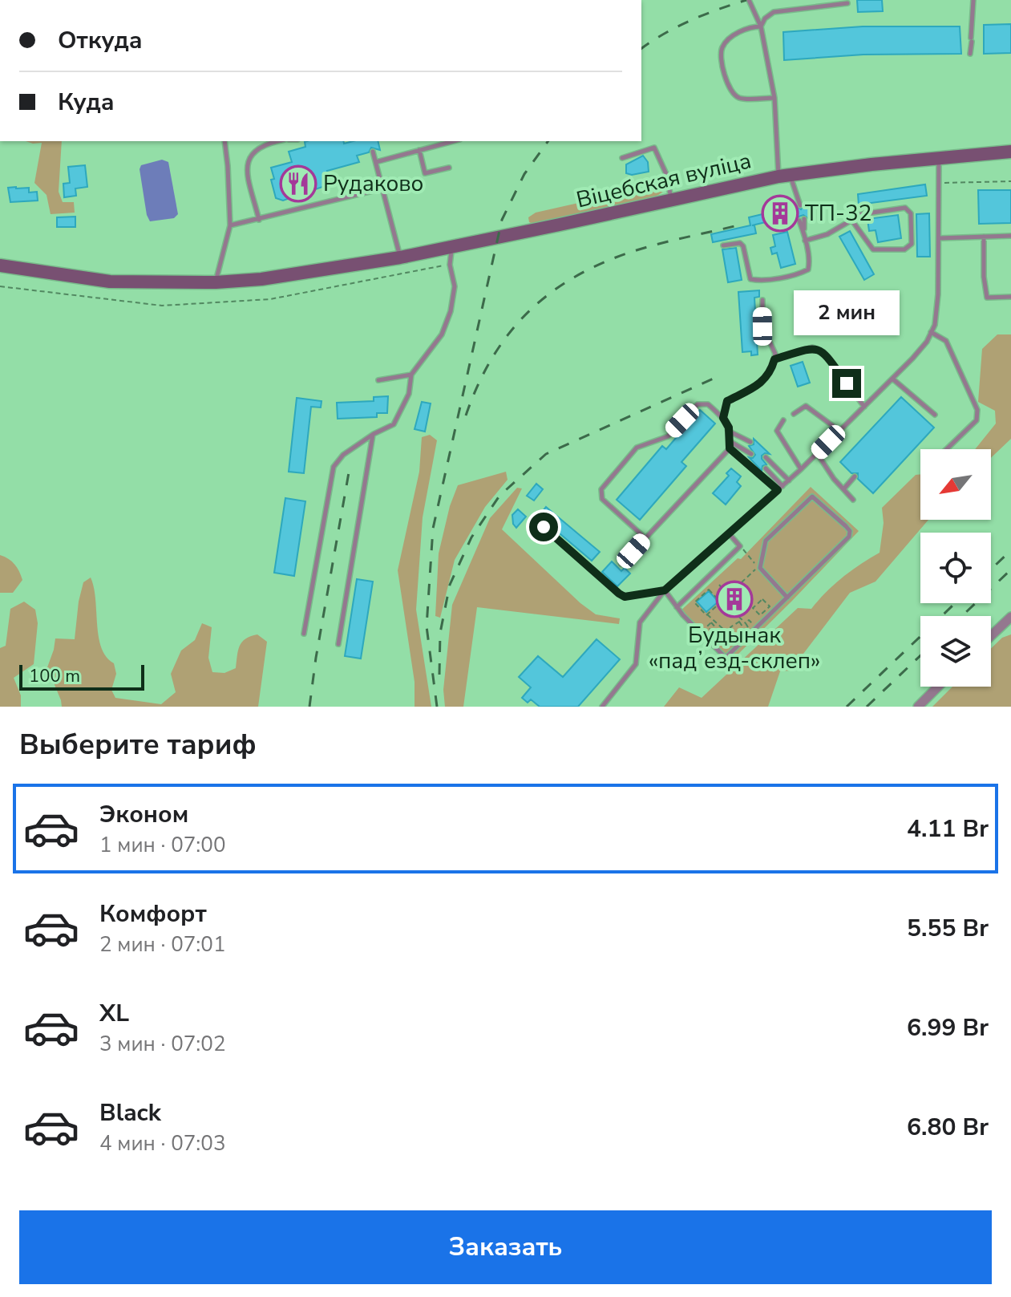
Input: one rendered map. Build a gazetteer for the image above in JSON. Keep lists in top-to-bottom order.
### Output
{
  "streets": {
    "main road": ["Віцебская вуліца"]
  },
  "places": {
    "restaurant": ["Рудаково"],
    "building": ["ТП-32", "Будынак «падʼезд-склеп»"]
  },
  "scale_bar": "100 m",
  "north": "bottom left",
  "page": {
    "banner": ["Откуда", "Куда"],
    "bubble": "2 мин",
    "scale": "100 m",
    "heading": "Выберите тариф",
    "list": [
      {
        "name": "Эконом",
        "note": "1 мин · 07:00",
        "value": "4.11 Br"
      },
      {
        "name": "Комфорт",
        "note": "2 мин · 07:01",
        "value": "5.55 Br"
      },
      {
        "name": "XL",
        "note": "3 мин · 07:02",
        "value": "6.99 Br"
      },
      {
        "name": "Black",
        "note": "4 мин · 07:03",
        "value": "6.80 Br"
      }
    ],
    "buttons": "Заказать"
  }
}
